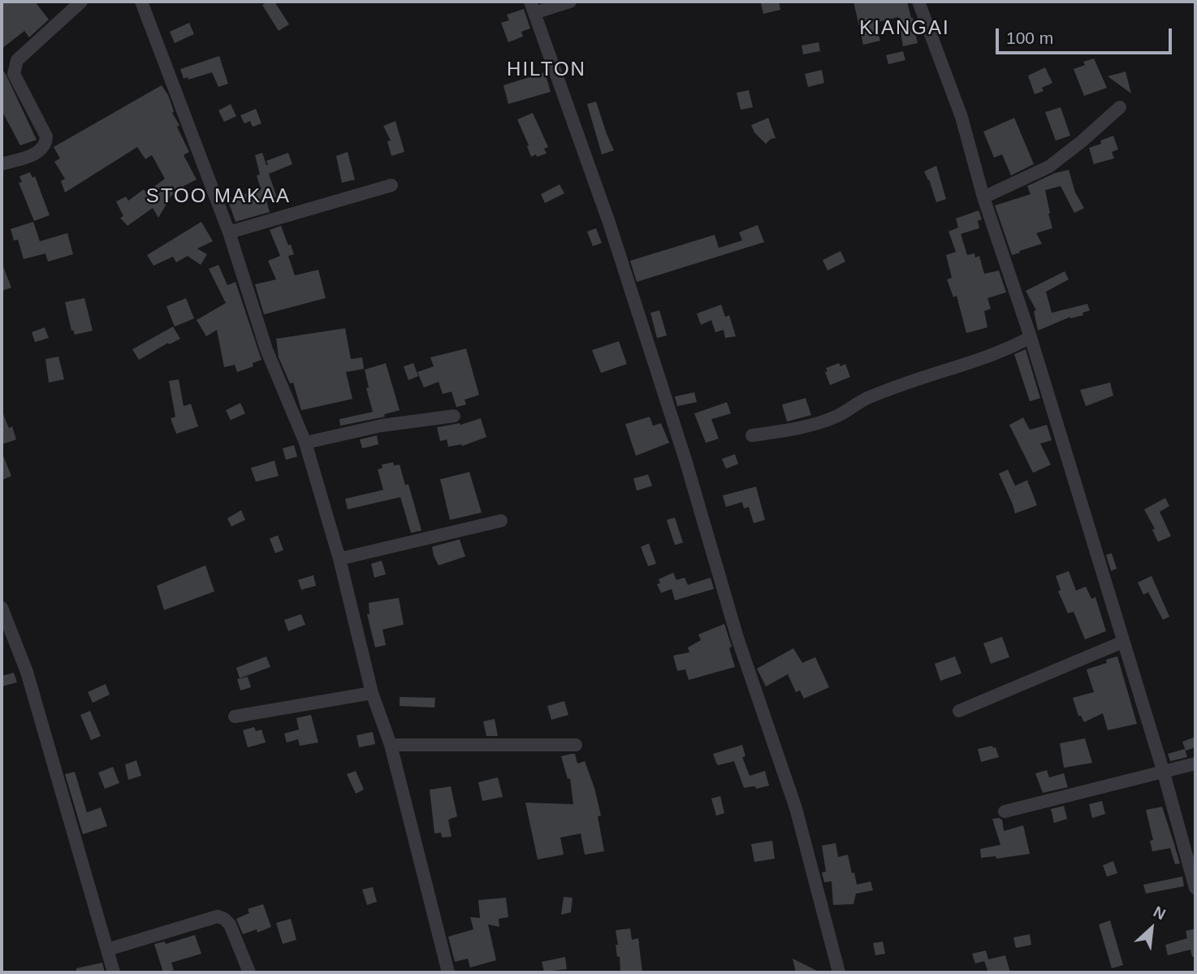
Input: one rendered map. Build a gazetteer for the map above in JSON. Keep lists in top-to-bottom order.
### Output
{
  "districts": ["KIANGAI", "HILTON", "STOO MAKAA"],
  "scale_bar": "100 m",
  "north": "top right"
}
